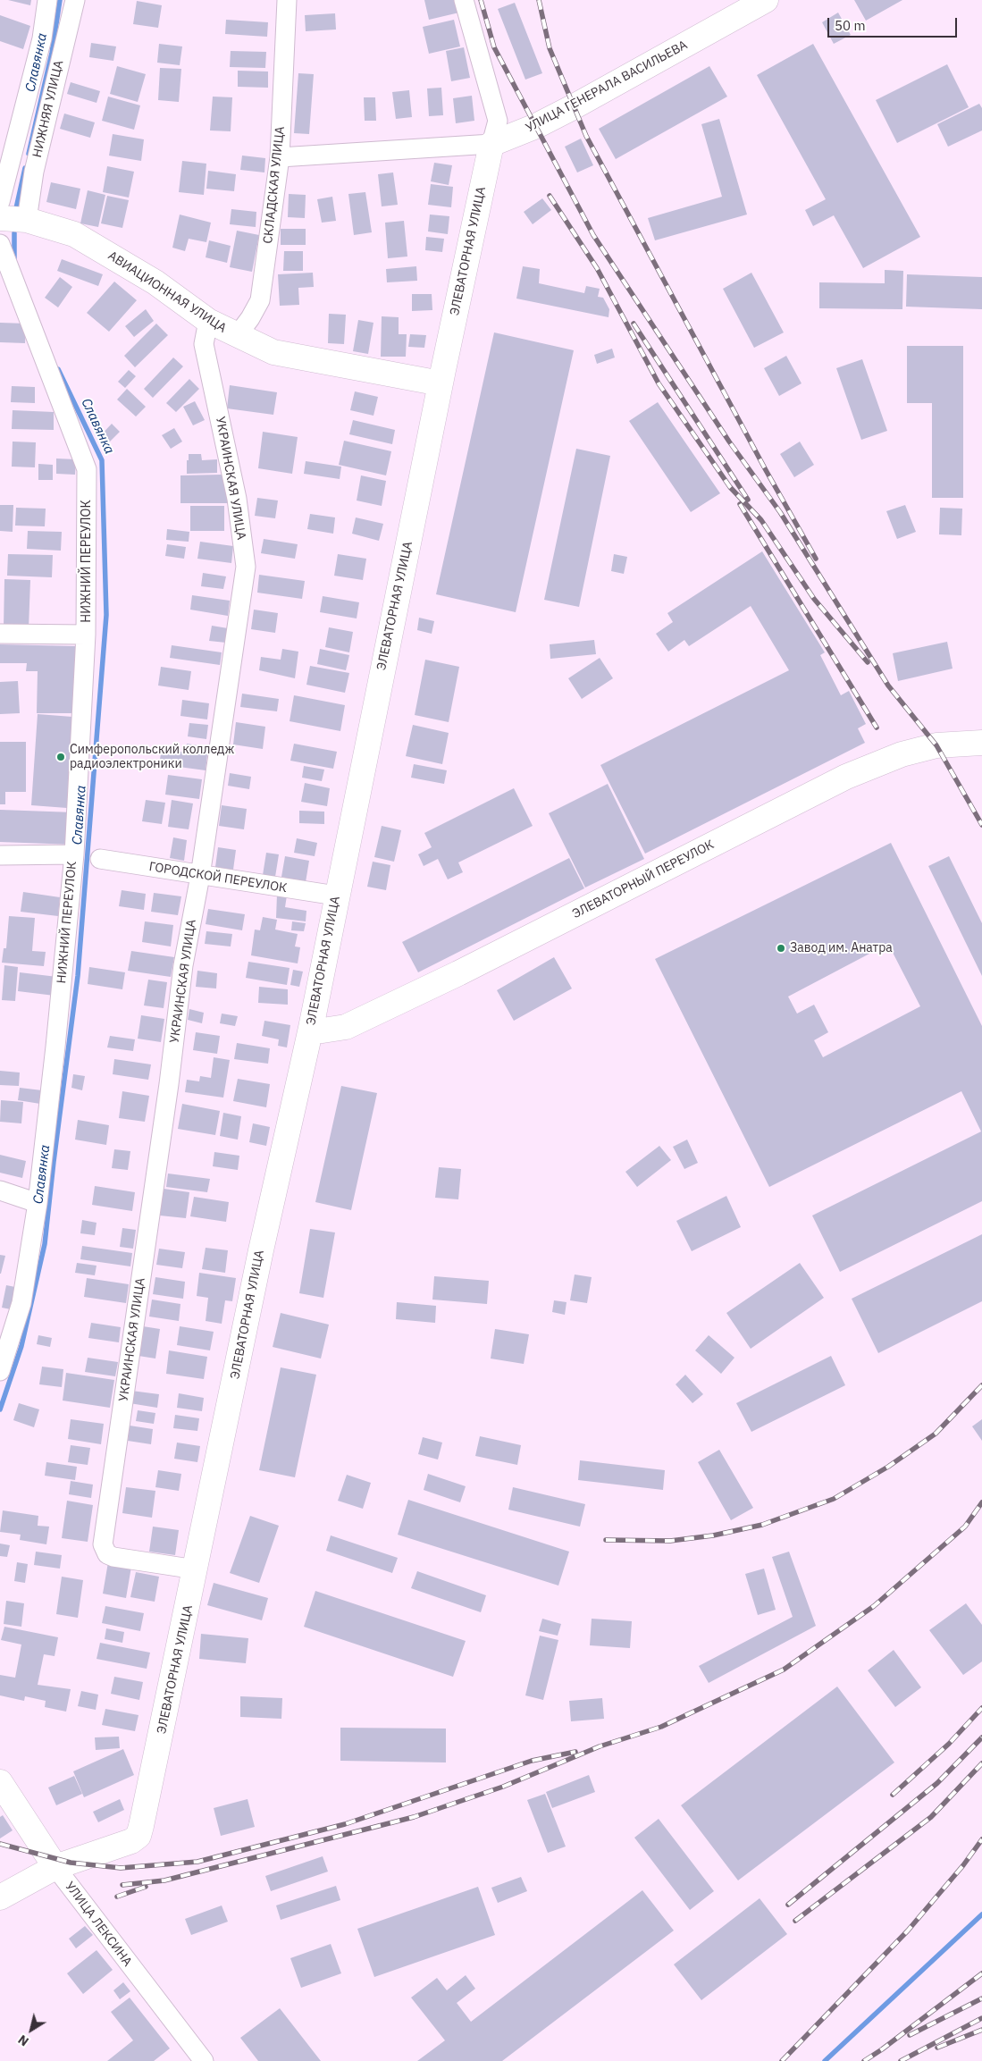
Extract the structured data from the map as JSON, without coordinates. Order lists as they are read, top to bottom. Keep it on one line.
{"streets":{"main road":["УЛИЦА ГЕНЕРАЛА ВАСИЛЬЕВА","ЭЛЕВАТОРНАЯ УЛИЦА","АВИАЦИОННАЯ УЛИЦА","ЭЛЕВАТОРНЫЙ ПЕРЕУЛОК","УЛИЦА ЛЕКСИНА"],"street":["НИЖНЯЯ УЛИЦА","СКЛАДСКАЯ УЛИЦА","УКРАИНСКАЯ УЛИЦА","НИЖНИЙ ПЕРЕУЛОК","ГОРОДСКОЙ ПЕРЕУЛОК"]},"crossings":[["УЛИЦА ГЕНЕРАЛА ВАСИЛЬЕВА","СКЛАДСКАЯ УЛИЦА"],["УЛИЦА ГЕНЕРАЛА ВАСИЛЬЕВА","ЭЛЕВАТОРНАЯ УЛИЦА"],["НИЖНЯЯ УЛИЦА","АВИАЦИОННАЯ УЛИЦА"],["СКЛАДСКАЯ УЛИЦА","АВИАЦИОННАЯ УЛИЦА"],["ЭЛЕВАТОРНАЯ УЛИЦА","АВИАЦИОННАЯ УЛИЦА"],["ЭЛЕВАТОРНАЯ УЛИЦА","УКРАИНСКАЯ УЛИЦА"],["ЭЛЕВАТОРНАЯ УЛИЦА","ГОРОДСКОЙ ПЕРЕУЛОК"],["ЭЛЕВАТОРНАЯ УЛИЦА","ЭЛЕВАТОРНЫЙ ПЕРЕУЛОК"],["ЭЛЕВАТОРНАЯ УЛИЦА","УЛИЦА ЛЕКСИНА"],["АВИАЦИОННАЯ УЛИЦА","УКРАИНСКАЯ УЛИЦА"],["УКРАИНСКАЯ УЛИЦА","ГОРОДСКОЙ ПЕРЕУЛОК"]],"water":["Славянка"],"places":["Симферопольский колледж радиоэлектроники","Завод им. Анатра"],"scale_bar":"50 m","north":"bottom left"}
